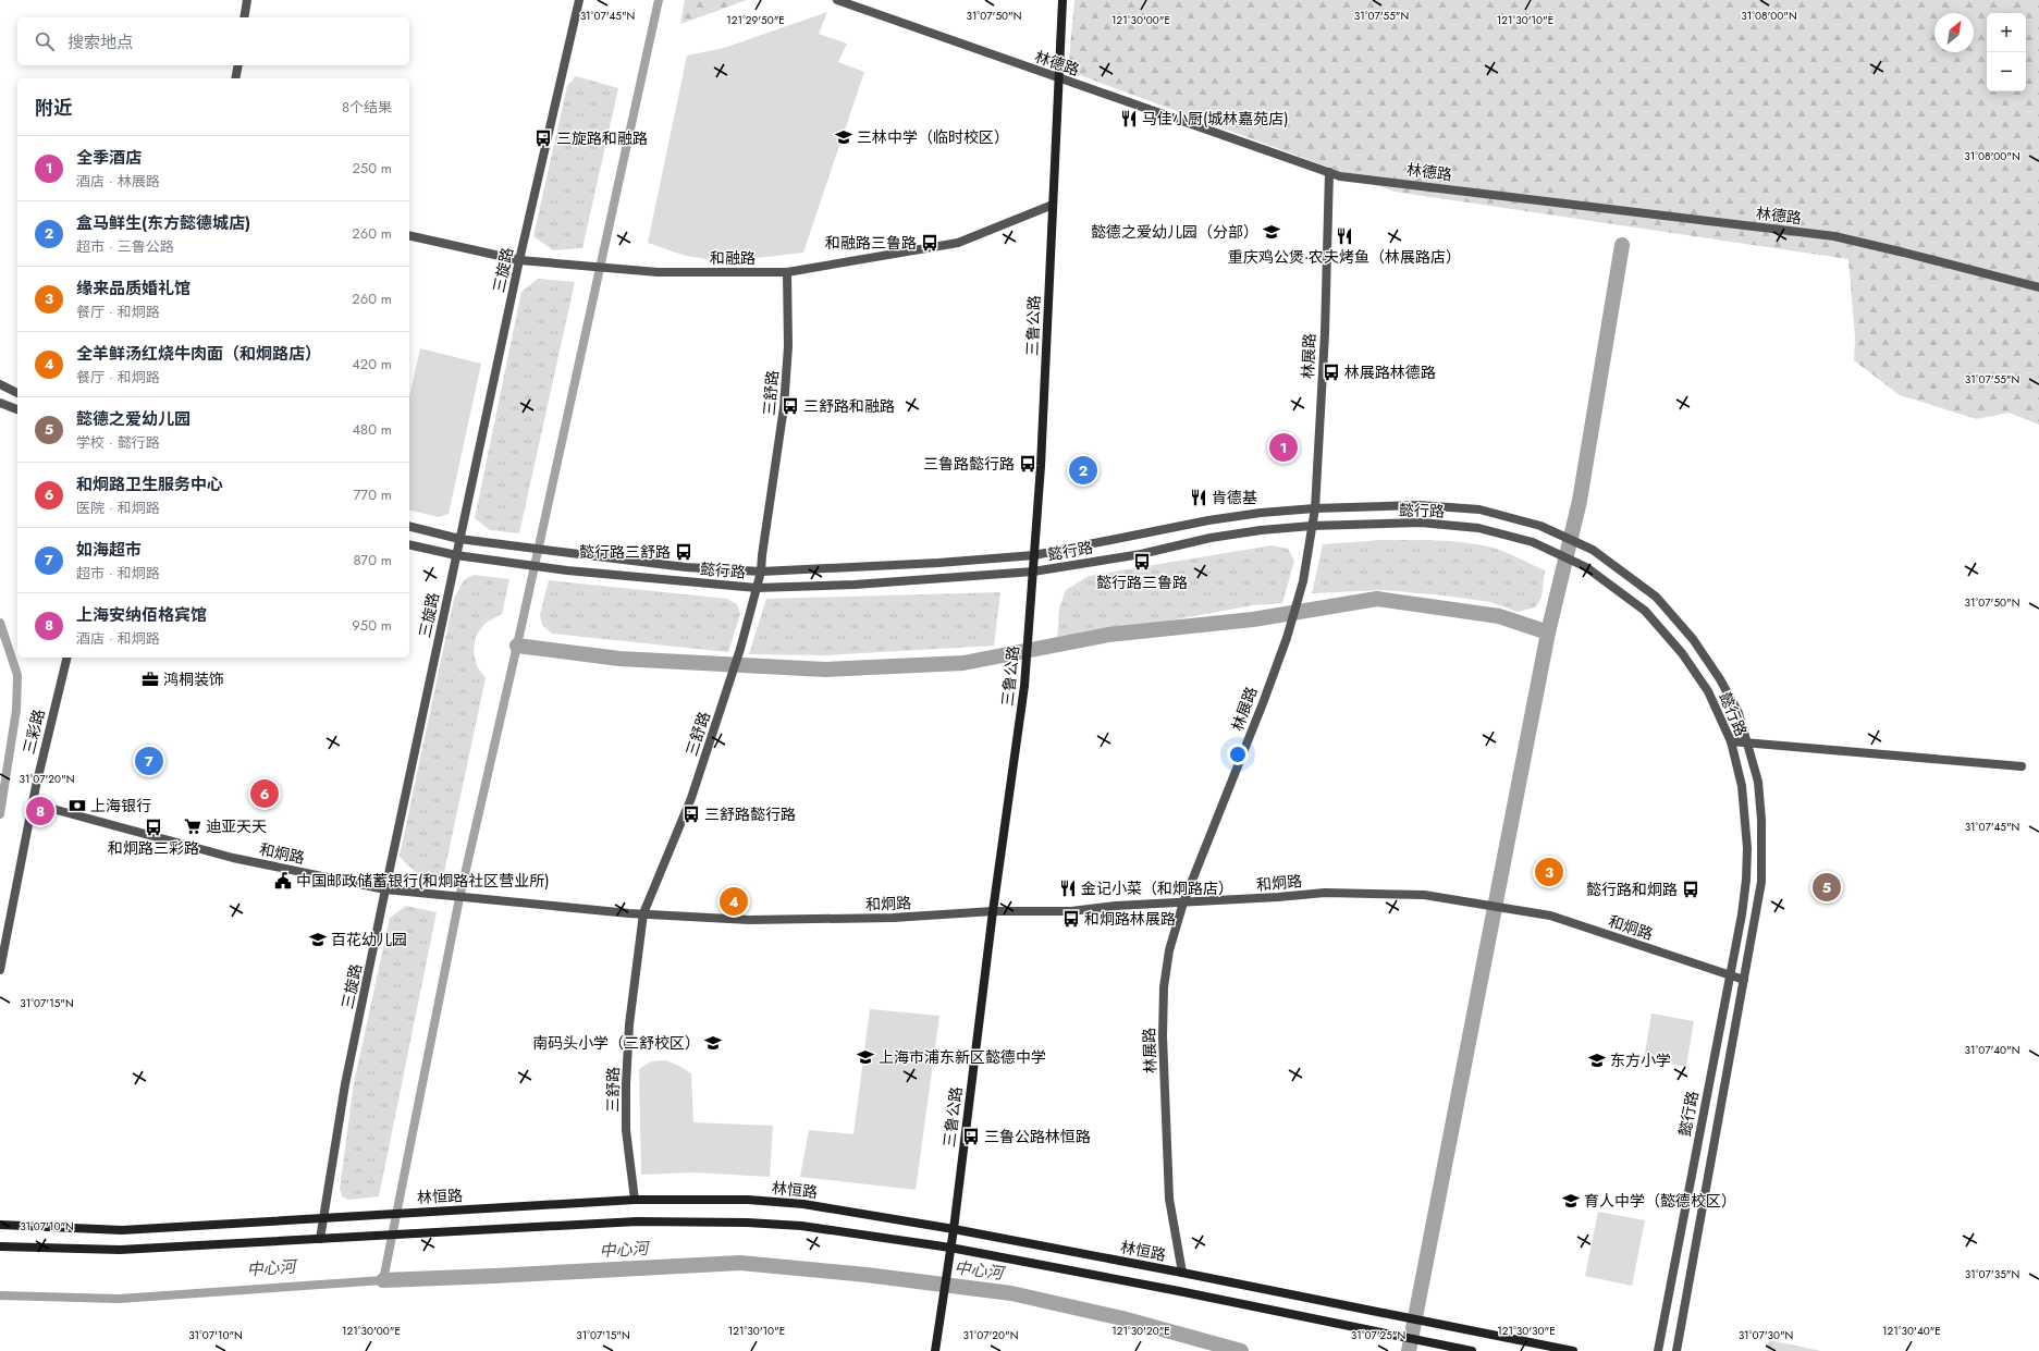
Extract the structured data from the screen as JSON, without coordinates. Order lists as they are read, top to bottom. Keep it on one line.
{"streets":{"main road":["三鲁公路","林恒路"],"street":["林德路","和融路","三旋路","林展路","三舒路","懿行路","三彩路","和炯路"]},"crossings":[["林德路","三鲁公路"],["林德路","林展路"],["和融路","三旋路"],["和融路","三鲁公路"],["和融路","三舒路"],["三旋路","懿行路"],["三旋路","和炯路"],["三旋路","林恒路"],["三鲁公路","懿行路"],["三鲁公路","和炯路"],["三鲁公路","林恒路"],["林展路","懿行路"],["林展路","和炯路"],["林展路","林恒路"],["三舒路","懿行路"],["三舒路","和炯路"],["三舒路","林恒路"],["懿行路","和炯路"],["三彩路","和炯路"]],"water":["中心河"],"places":{"restaurant":["马佳小厨(城林嘉苑店)","重庆鸡公煲·农夫烤鱼（林展路店）","肯德基","金记小菜（和炯路店）"],"school or university":["三林中学（临时校区）","懿德之爱幼儿园（分部）","百花幼儿园","南码头小学（三舒校区）","上海市浦东新区懿德中学","东方小学","育人中学（懿德校区）"],"bus stop":["三旋路和融路","和融路三鲁路","林展路林德路","三舒路和融路","三鲁路懿行路","懿行路三舒路","懿行路三鲁路","三舒路懿行路","和炯路三彩路","懿行路和炯路","和炯路林展路","三鲁公路林恒路"],"office":["鸿桐装饰"],"bank":["上海银行"],"supermarket":["迪亚天天"],"public building":["中国邮政储蓄银行(和炯路社区营业所)"]},"north":"top right","page":{"map_buttons":["+","−"],"search":"搜索地点","heading":["附近","8个结果"],"list":[{"mark":"1","name":"全季酒店","note":"酒店 · 林展路","value":"250 m"},{"mark":"2","name":"盒马鲜生(东方懿德城店)","note":"超市 · 三鲁公路","value":"260 m"},{"mark":"3","name":"缘来品质婚礼馆","note":"餐厅 · 和炯路","value":"260 m"},{"mark":"4","name":"全羊鲜汤红烧牛肉面（和炯路店）","note":"餐厅 · 和炯路","value":"420 m"},{"mark":"5","name":"懿德之爱幼儿园","note":"学校 · 懿行路","value":"480 m"},{"mark":"6","name":"和炯路卫生服务中心","note":"医院 · 和炯路","value":"770 m"},{"mark":"7","name":"如海超市","note":"超市 · 和炯路","value":"870 m"},{"mark":"8","name":"上海安纳佰格宾馆","note":"酒店 · 和炯路","value":"950 m"}],"pins":["1","2","7","6","8","3","5","4"]},"coordinates":["31°07'55\"N","31°07'45\"N","31°07'50\"N","31°08'00\"N","121°29'50\"E","121°30'00\"E","121°30'10\"E","31°07'20\"N","31°07'15\"N","31°07'40\"N","31°07'10\"N","31°07'35\"N","121°30'20\"E","121°30'30\"E","121°30'40\"E","31°07'25\"N","31°07'30\"N"]}
